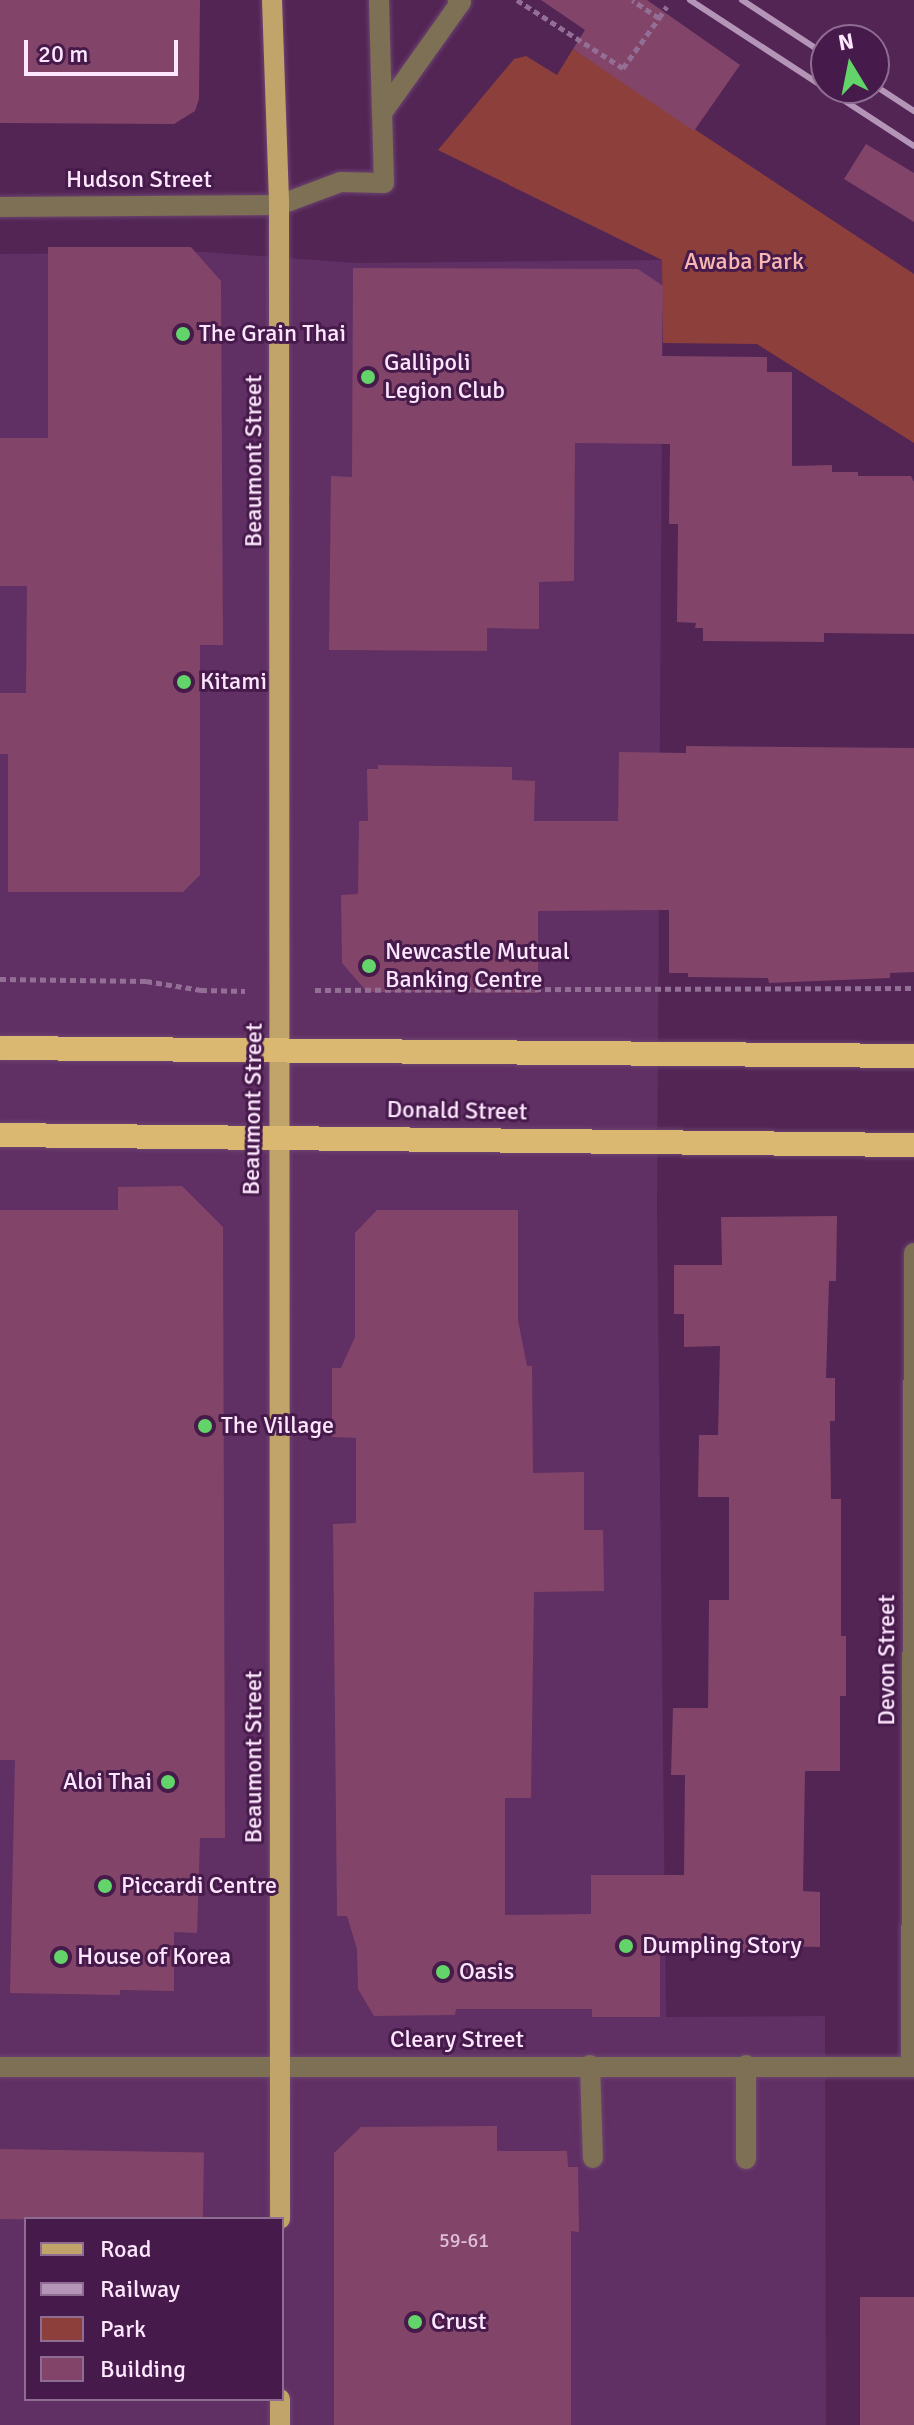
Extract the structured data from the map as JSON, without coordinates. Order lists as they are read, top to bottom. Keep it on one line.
{"streets":{"highway":["Donald Street"],"main road":["Beaumont Street"],"street":["Hudson Street","Devon Street","Cleary Street"]},"crossings":[["Hudson Street","Beaumont Street"],["Beaumont Street","Donald Street"],["Beaumont Street","Cleary Street"],["Devon Street","Cleary Street"]],"parks":["Awaba Park"],"places":["The Grain Thai","Gallipoli Legion Club","Kitami","Newcastle Mutual Banking Centre","The Village","Aloi Thai","Piccardi Centre","Dumpling Story","House of Korea","Oasis","Crust"],"house_numbers":["59-61"],"legend":["Road","Railway","Park","Building"],"scale_bar":"20 m","north":"top"}
